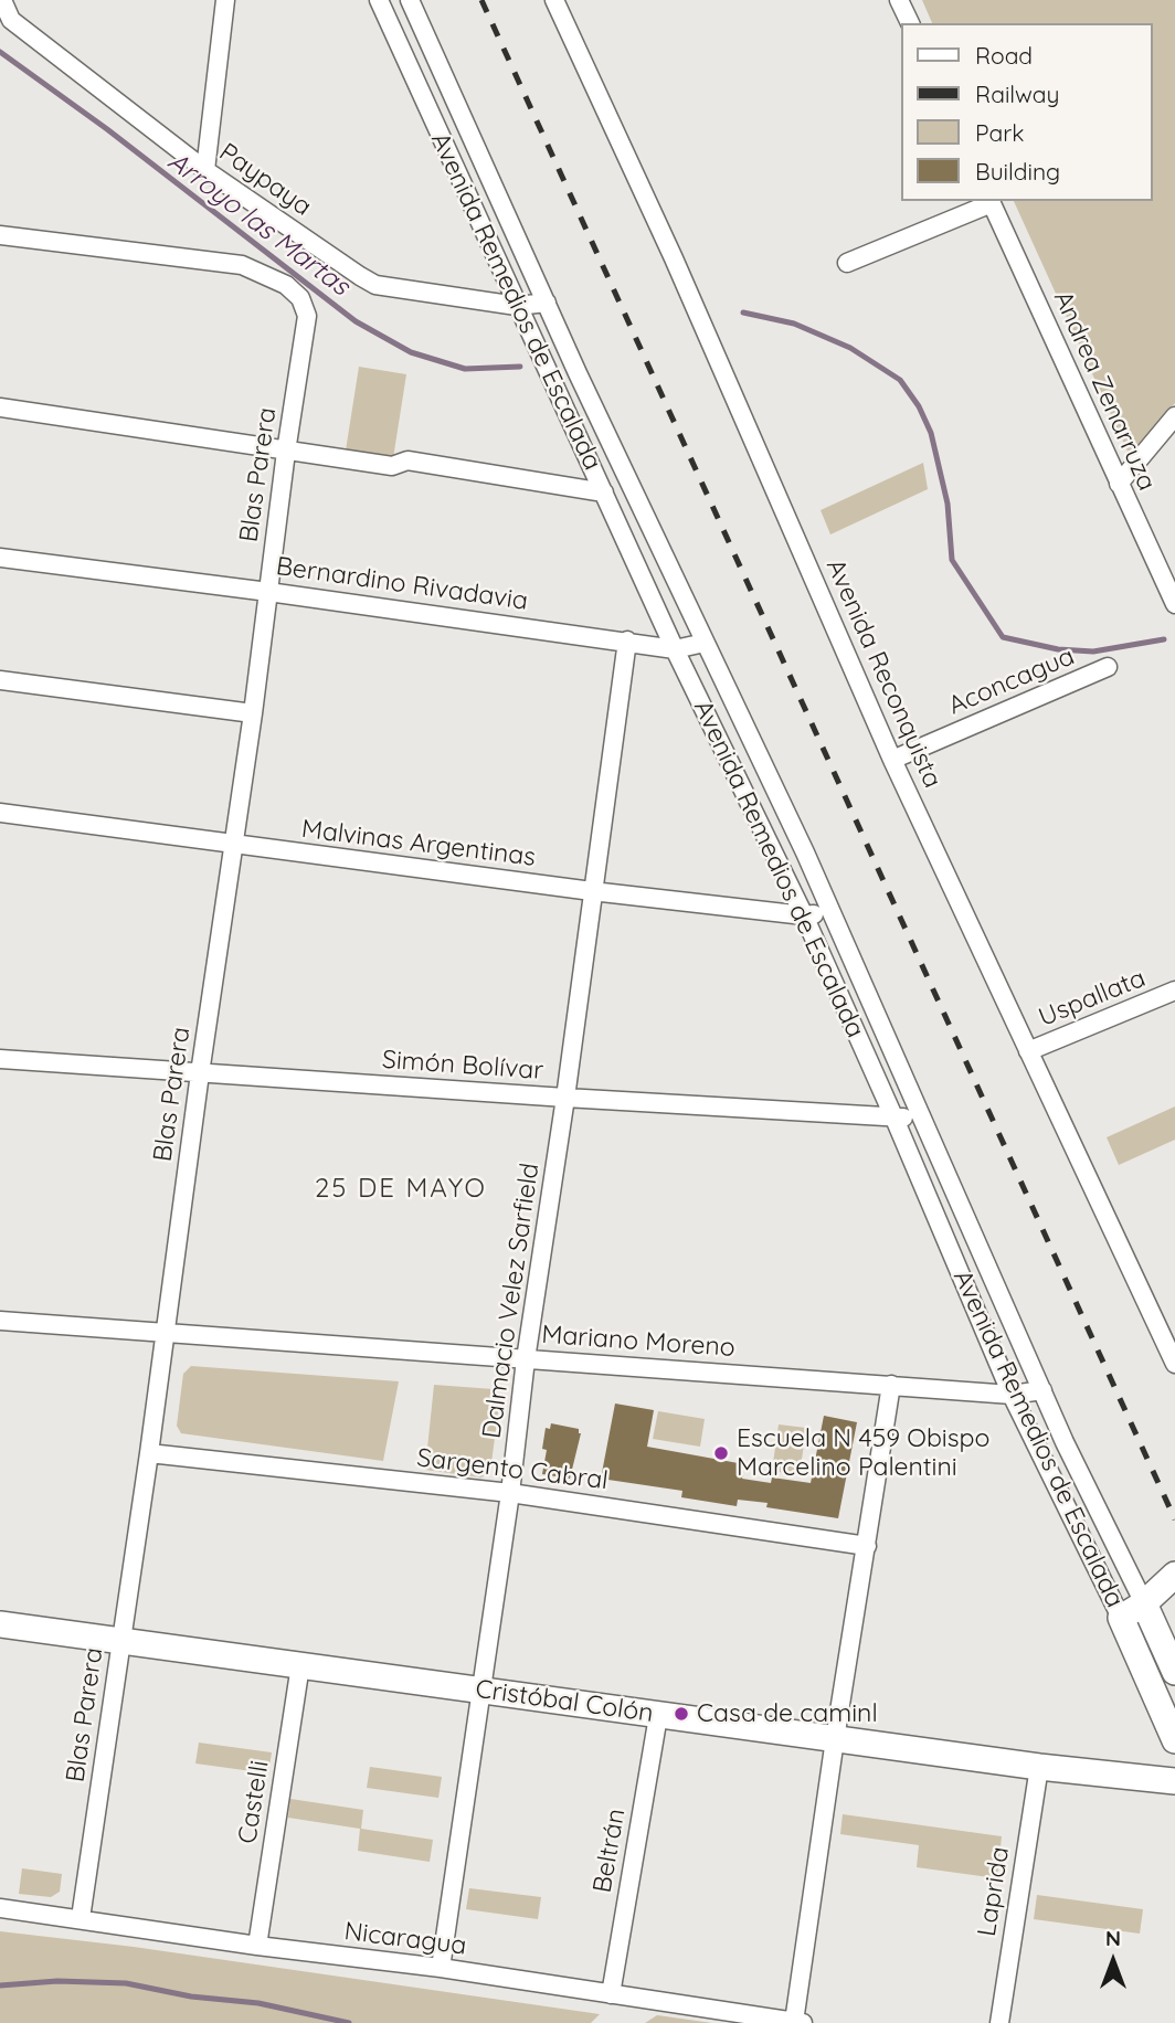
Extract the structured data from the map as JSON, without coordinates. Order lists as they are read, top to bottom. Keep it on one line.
{"streets":{"street":["Paypaya","Avenida Remedios de Escalada","Andrea Zenarruza","Blas Parera","Bernardino Rivadavia","Avenida Reconquista","Aconcagua","Malvinas Argentinas","Uspallata","Simón Bolívar","Dalmacio Velez Sarfield","Mariano Moreno","Sargento Cabral","Cristóbal Colón","Castelli","Beltrán","Laprida","Nicaragua"]},"crossings":[["Paypaya","Avenida Remedios de Escalada"],["Avenida Remedios de Escalada","Bernardino Rivadavia"],["Avenida Remedios de Escalada","Malvinas Argentinas"],["Avenida Remedios de Escalada","Simón Bolívar"],["Avenida Remedios de Escalada","Mariano Moreno"],["Blas Parera","Bernardino Rivadavia"],["Blas Parera","Malvinas Argentinas"],["Blas Parera","Simón Bolívar"],["Blas Parera","Mariano Moreno"],["Blas Parera","Sargento Cabral"],["Blas Parera","Cristóbal Colón"],["Blas Parera","Nicaragua"],["Bernardino Rivadavia","Dalmacio Velez Sarfield"],["Avenida Reconquista","Aconcagua"],["Avenida Reconquista","Uspallata"],["Malvinas Argentinas","Dalmacio Velez Sarfield"],["Simón Bolívar","Dalmacio Velez Sarfield"],["Dalmacio Velez Sarfield","Mariano Moreno"],["Dalmacio Velez Sarfield","Sargento Cabral"],["Dalmacio Velez Sarfield","Cristóbal Colón"],["Dalmacio Velez Sarfield","Nicaragua"],["Cristóbal Colón","Castelli"],["Cristóbal Colón","Beltrán"],["Cristóbal Colón","Laprida"],["Castelli","Nicaragua"],["Beltrán","Nicaragua"]],"districts":["25 DE MAYO"],"water":["Arroyo las Martas"],"places":["Escuela N 459 Obispo Marcelino Palentini","Casa de caminl"],"legend":["Road","Railway","Park","Building"],"north":"top"}
